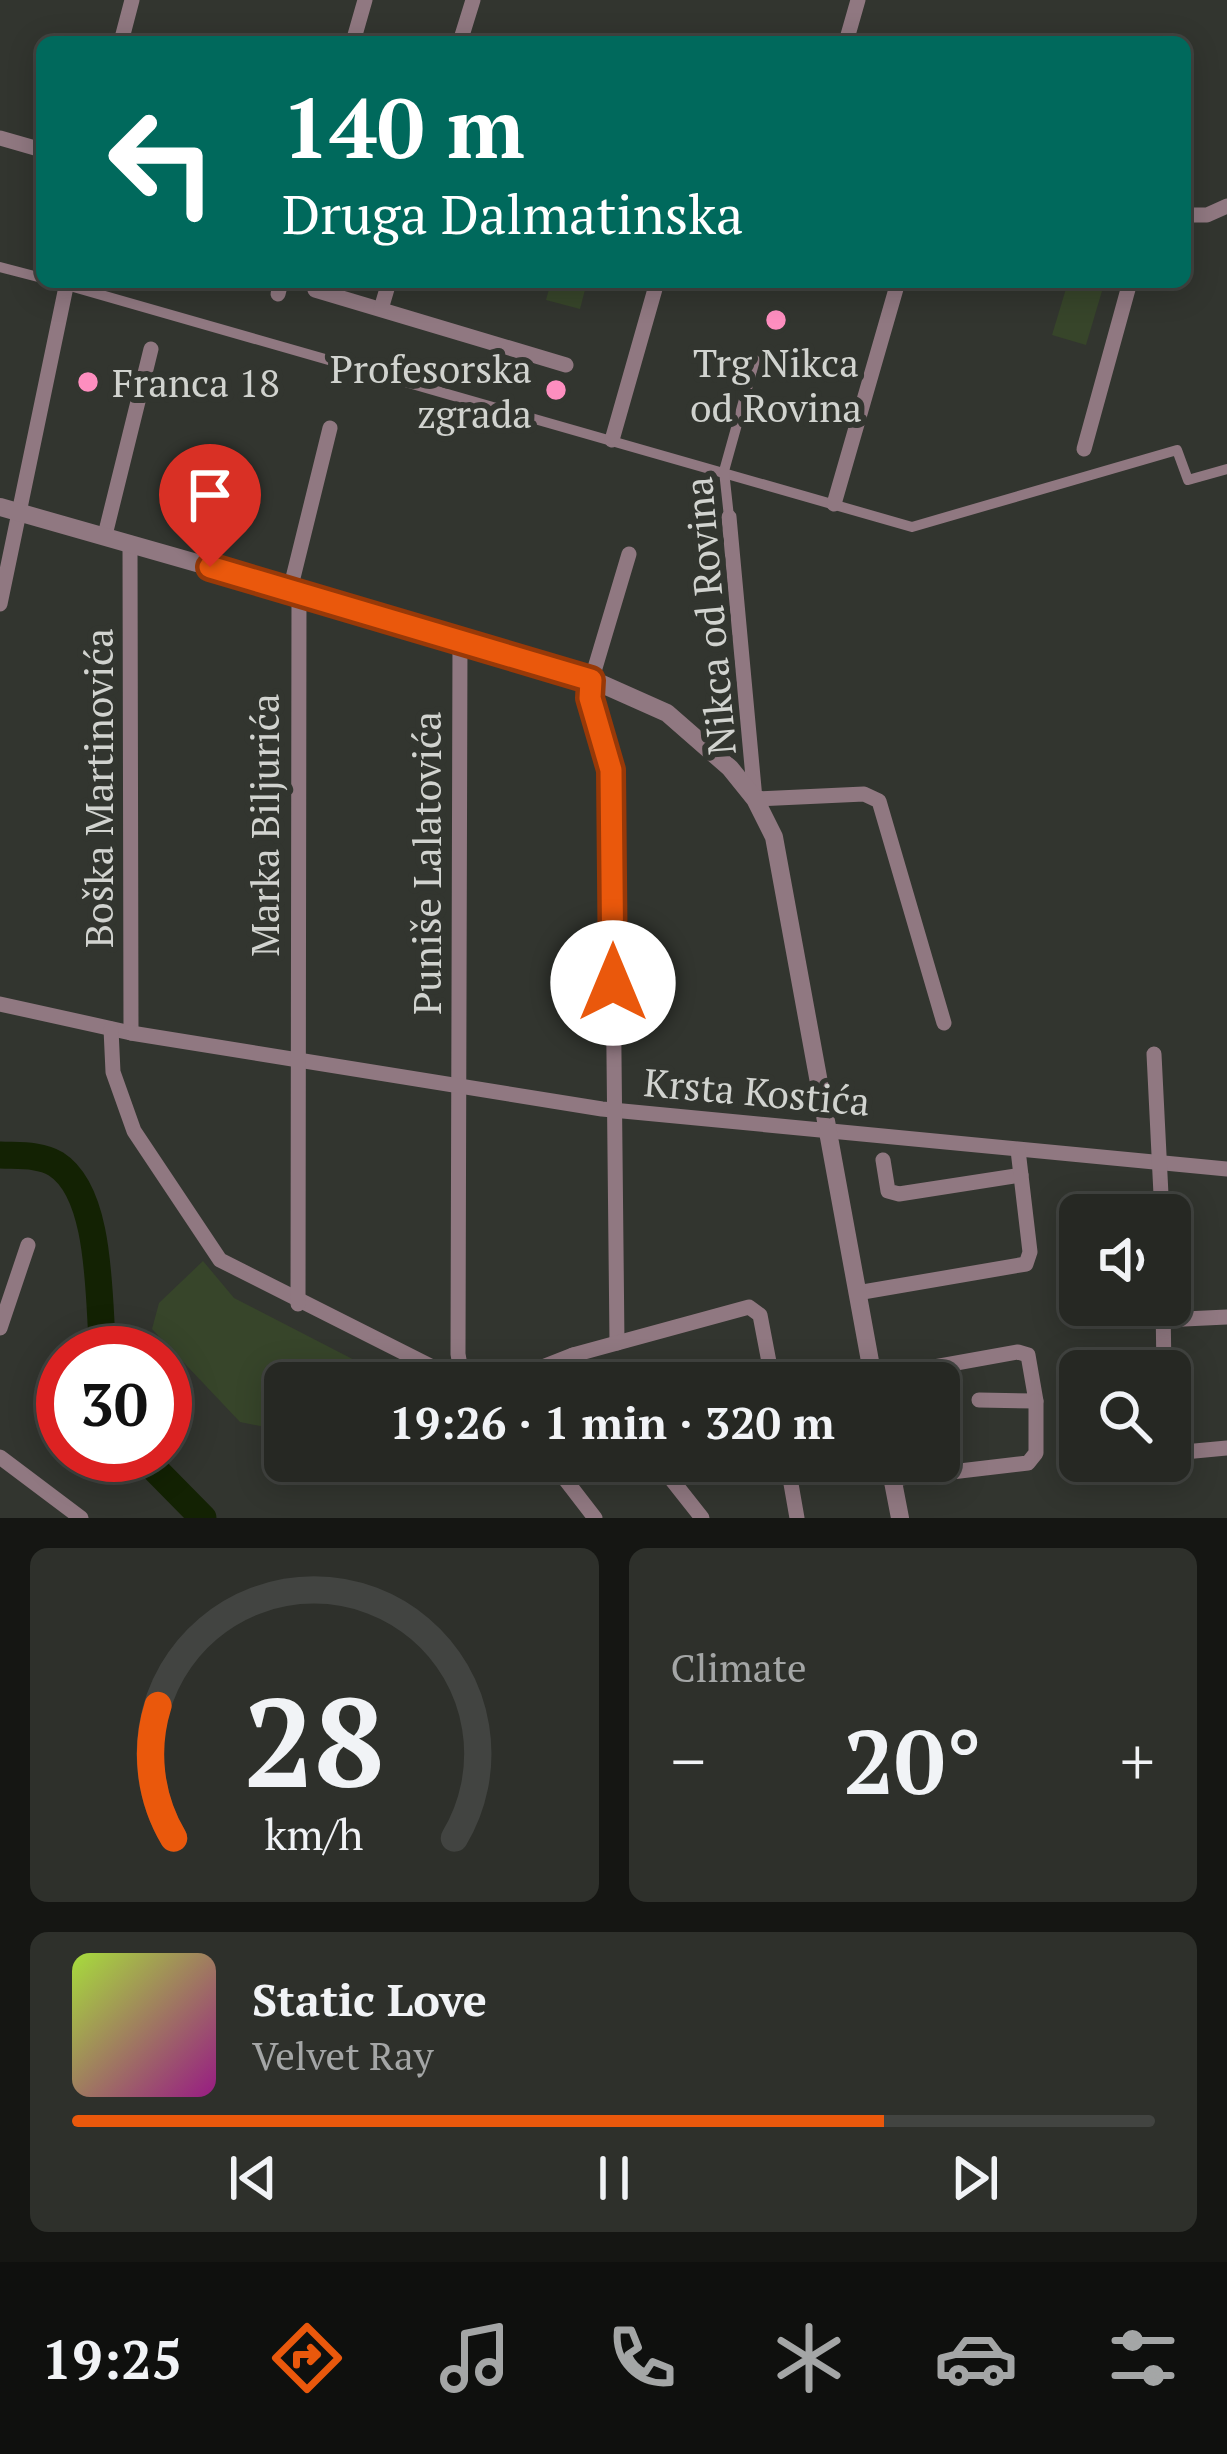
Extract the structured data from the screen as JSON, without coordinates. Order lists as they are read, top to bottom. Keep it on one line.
{"streets":{"street":["Nikca od Rovina","Boška Martinovića","Marka Biljurića","Puniše Lalatovića","Krsta Kostića"]},"crossings":[["Boška Martinovića","Krsta Kostića"],["Marka Biljurića","Krsta Kostića"],["Puniše Lalatovića","Krsta Kostića"]],"places":["Trg Nikca od Rovina","Franca 18","Profesorska zgrada"],"page":{"turn":["140 m","Druga Dalmatinska"],"limit":"30","trip":"19:26 · 1 min · 320 m","tile":"Climate","heat":["−","20°","+"],"song":["Static Love","Velvet Ray"],"tabs":"19:25","gauge":["28","km/h"]}}
